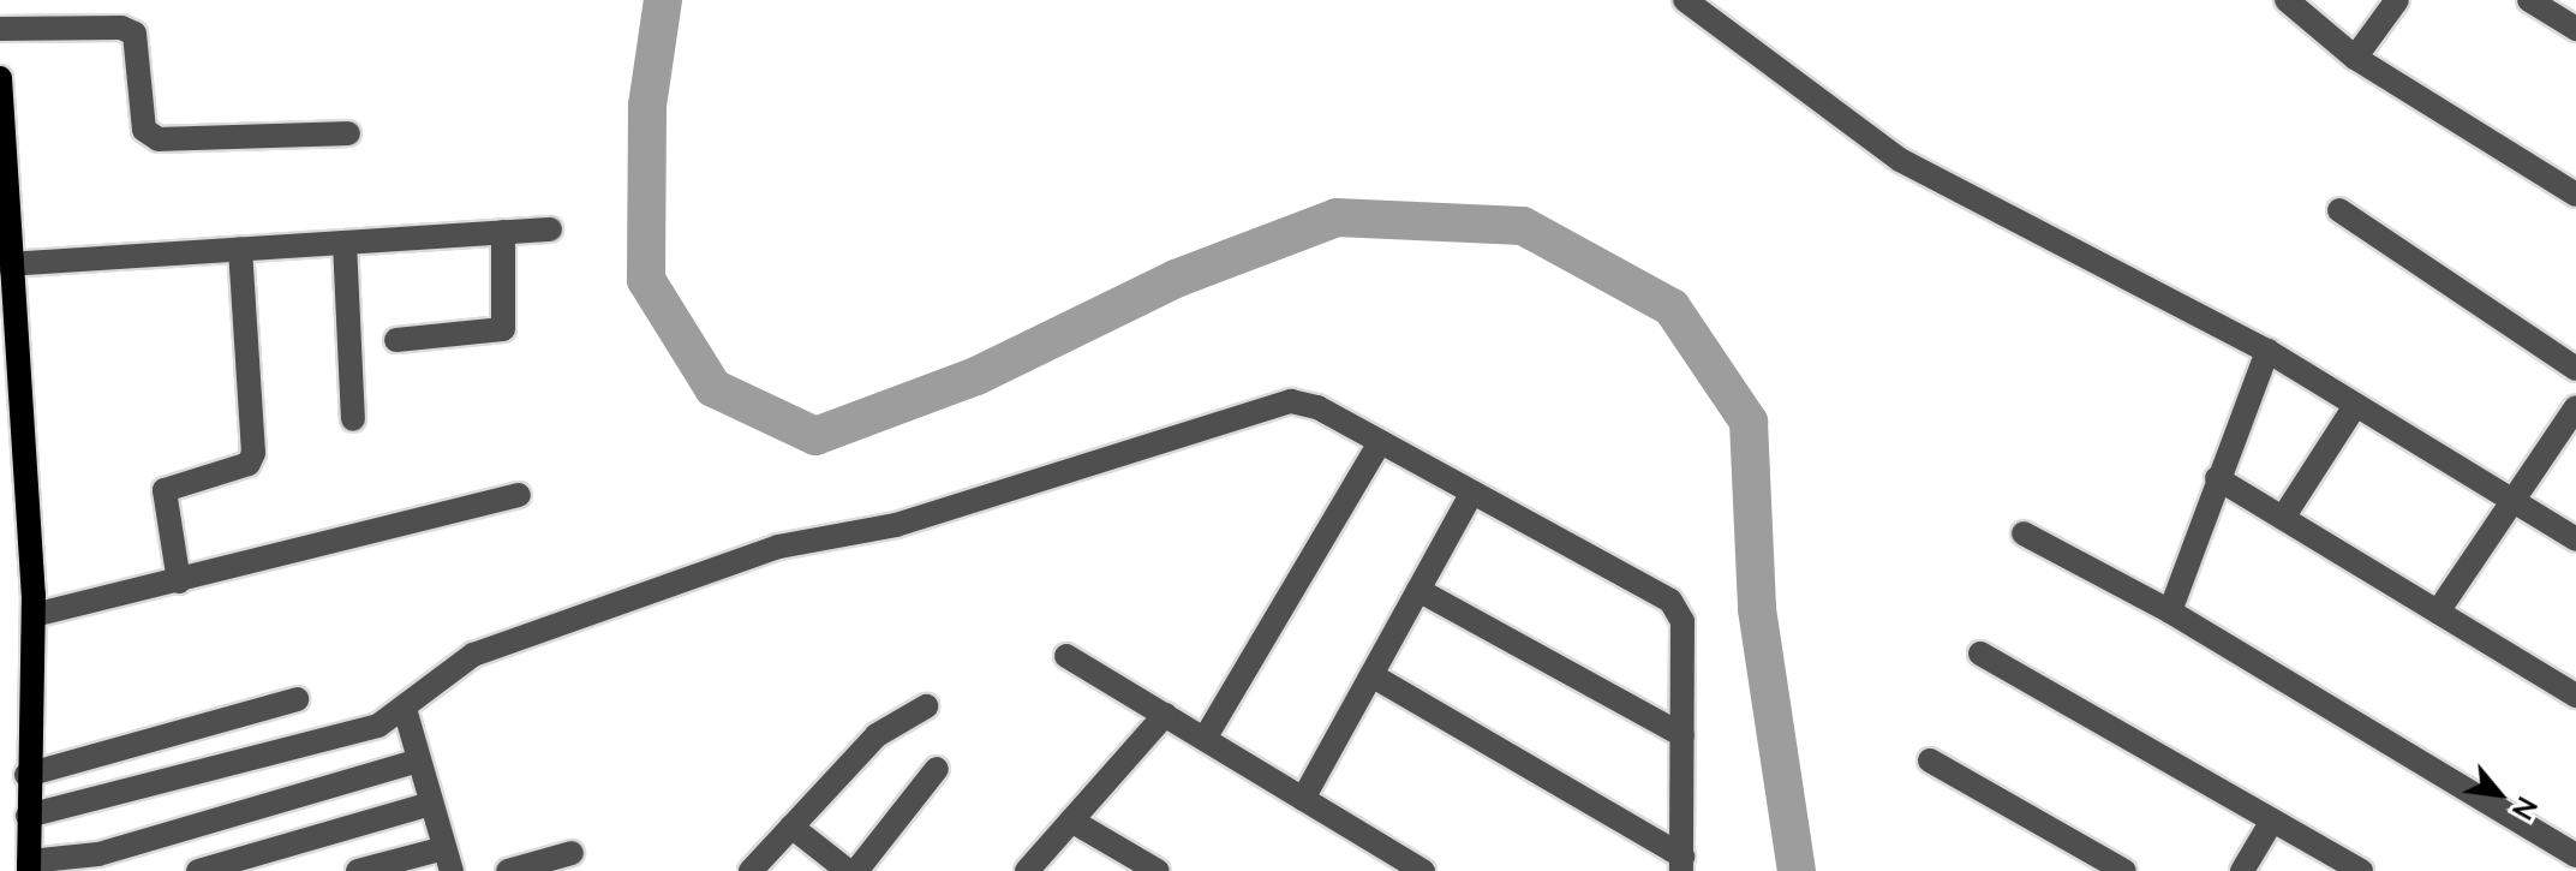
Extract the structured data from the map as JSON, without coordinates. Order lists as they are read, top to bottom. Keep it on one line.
{"north":"bottom right"}
